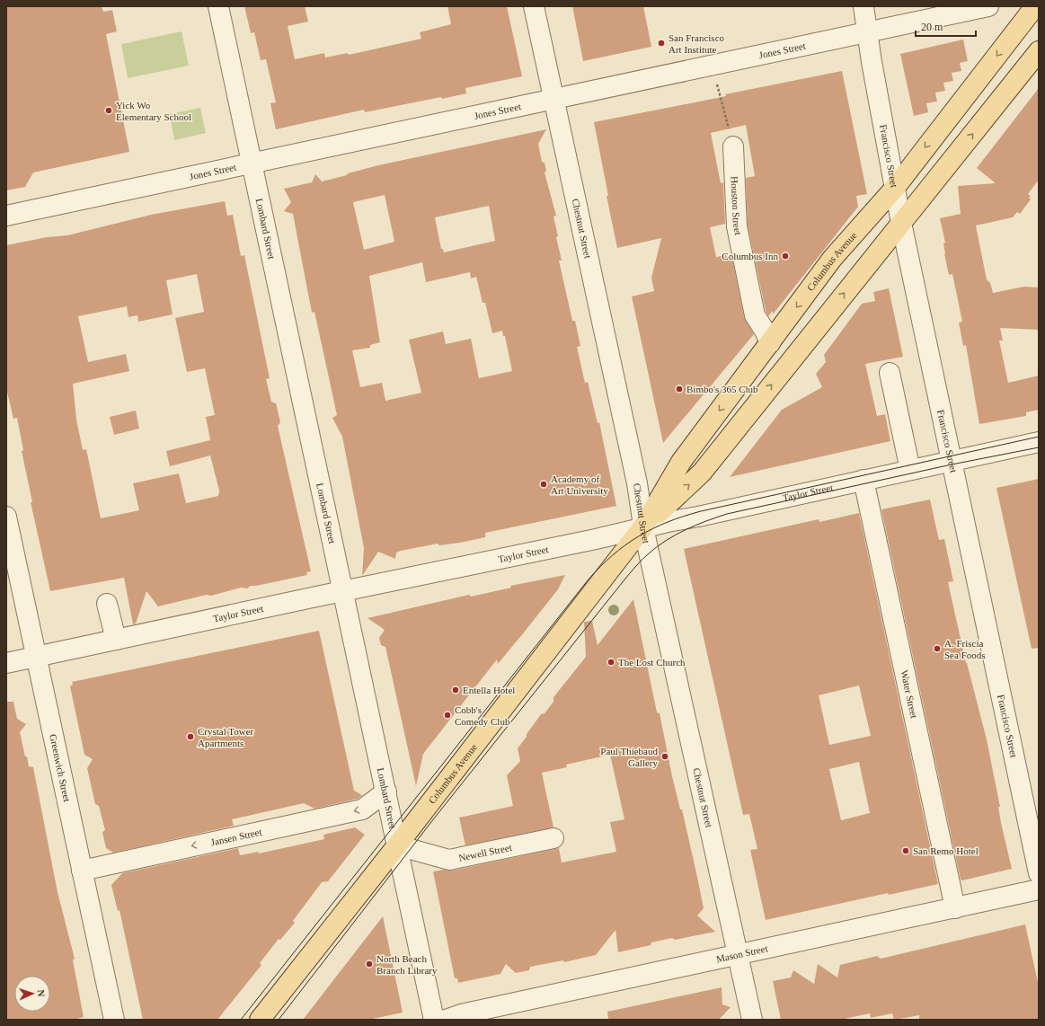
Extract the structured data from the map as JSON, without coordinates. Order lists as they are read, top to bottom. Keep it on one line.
{"streets":{"main road":["Columbus Avenue"],"street":["Jones Street","Francisco Street","Houston Street","Lombard Street","Chestnut Street","Taylor Street","Water Street","Greenwich Street","Jansen Street","Newell Street","Mason Street"]},"crossings":[["Jones Street","Francisco Street"],["Jones Street","Lombard Street"],["Jones Street","Chestnut Street"],["Francisco Street","Columbus Avenue"],["Francisco Street","Taylor Street"],["Houston Street","Columbus Avenue"],["Lombard Street","Columbus Avenue"],["Lombard Street","Taylor Street"],["Lombard Street","Jansen Street"],["Lombard Street","Newell Street"],["Chestnut Street","Columbus Avenue"],["Chestnut Street","Taylor Street"],["Chestnut Street","Mason Street"],["Columbus Avenue","Taylor Street"],["Columbus Avenue","Newell Street"],["Taylor Street","Water Street"],["Taylor Street","Greenwich Street"],["Water Street","Mason Street"],["Greenwich Street","Jansen Street"]],"one_way":["Jansen Street"],"places":["San Francisco Art Institute","Yick Wo Elementary School","Columbus Inn","Bimbo's 365 Club","Academy of Art University","A. Friscia Sea Foods","The Lost Church","Entella Hotel","Cobb's Comedy Club","Crystal Tower Apartments","Paul Thiebaud Gallery","San Remo Hotel","North Beach Branch Library"],"scale_bar":"20 m","north":"right"}
